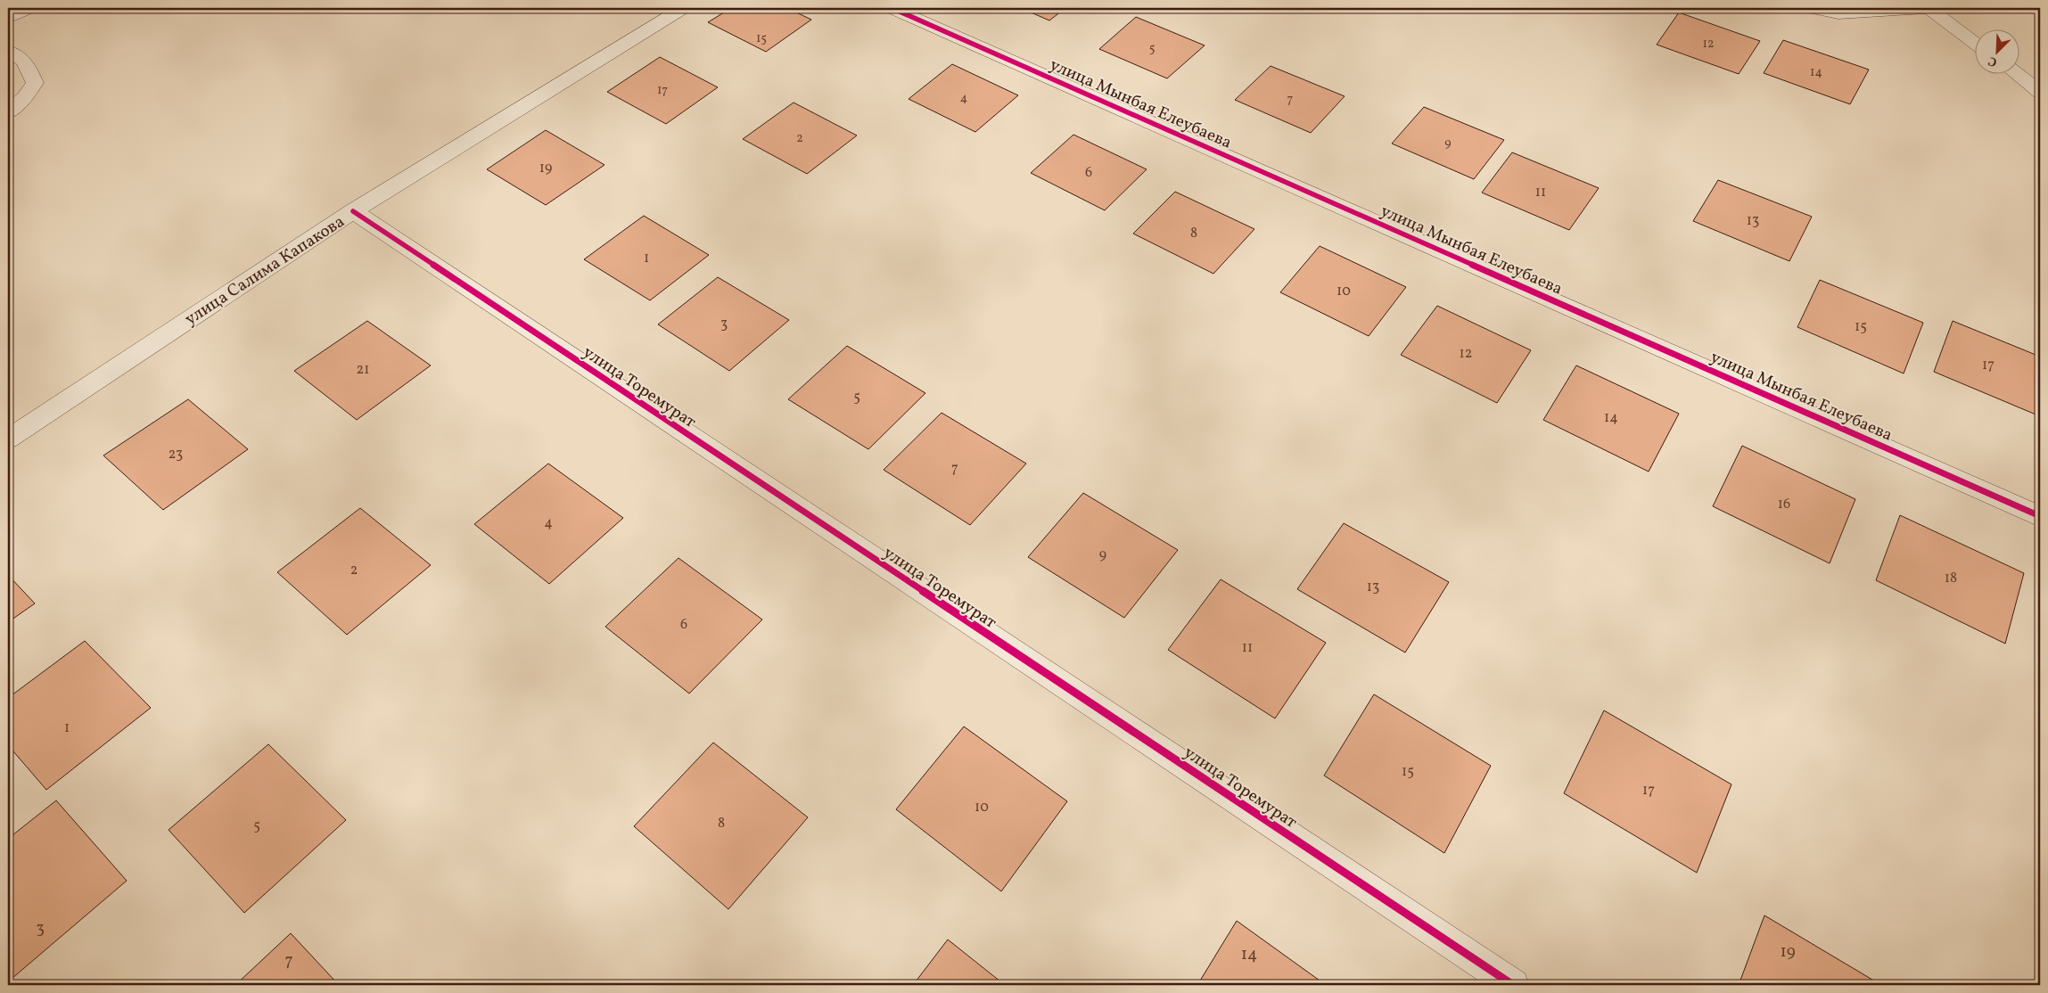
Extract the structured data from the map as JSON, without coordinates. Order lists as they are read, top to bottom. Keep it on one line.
{"streets":{"street":["улица Мынбая Елеубаева","улица Салима Капакова","улица Торемурат"]},"crossings":[["улица Салима Капакова","улица Торемурат"]],"house_numbers":["15","12","5","14","17","4","7","2","9","19","6","11","13","8","1","10","3","15","12","17","21","5","14","23","7","16","4","9","2","18","13","6","11","1","15","17","10","8","5","3","19","14","7"],"north":"bottom left"}
